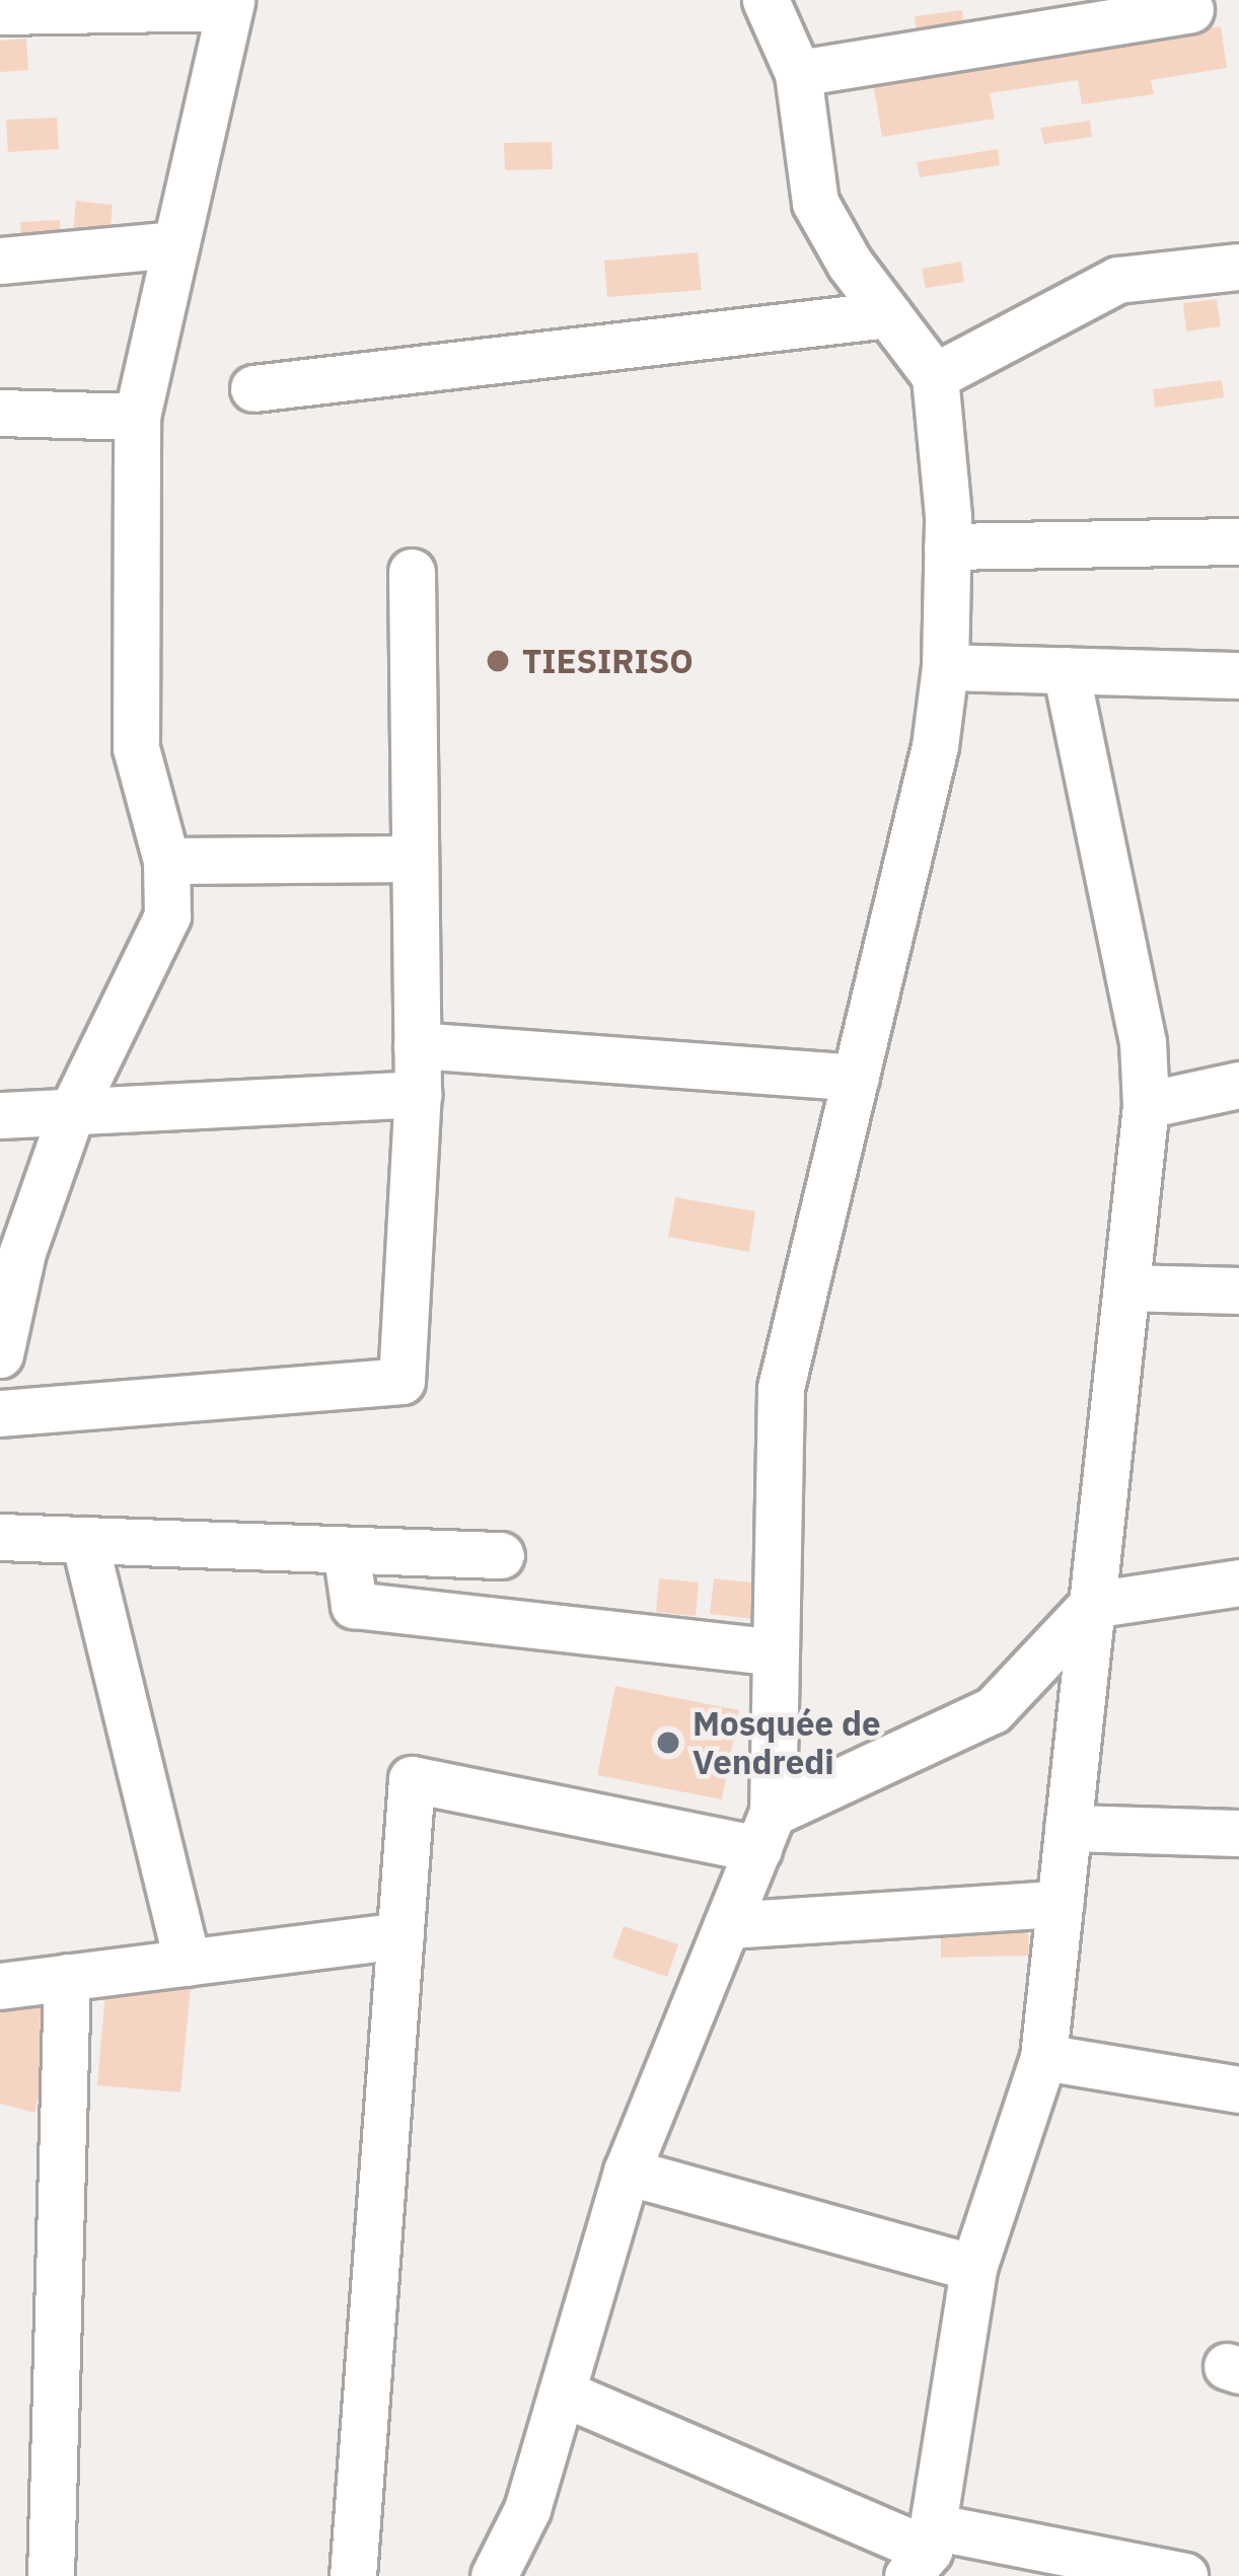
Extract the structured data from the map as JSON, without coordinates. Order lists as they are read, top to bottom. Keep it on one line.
{"places":["TIESIRISO","Mosquée de Vendredi"]}
